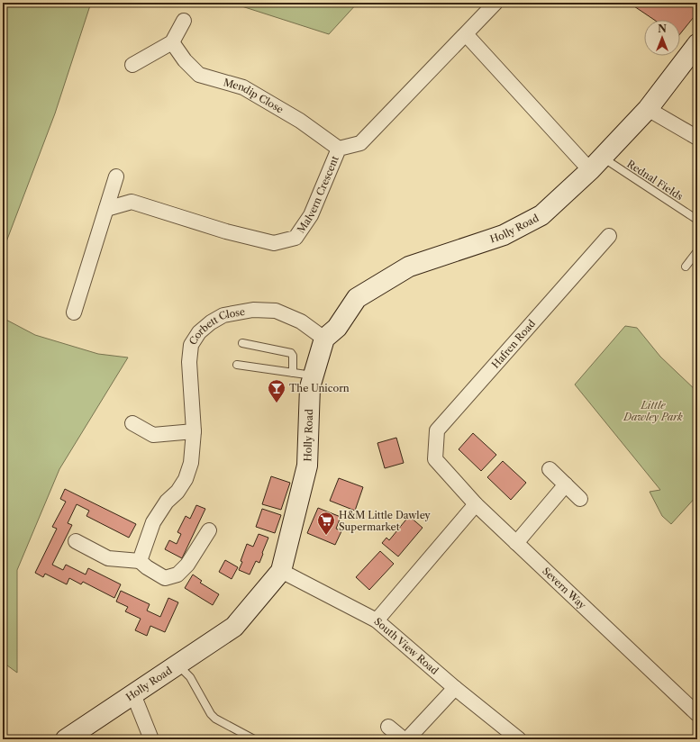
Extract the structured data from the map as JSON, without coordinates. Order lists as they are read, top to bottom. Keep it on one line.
{"streets":{"street":["Mendip Close","Malvern Crescent","Holly Road","Corbett Close","Hafren Road","Severn Way","South View Road"],"lane":["Rednal Fields"]},"crossings":[["Mendip Close","Malvern Crescent"],["Rednal Fields","Holly Road"],["Holly Road","Corbett Close"],["Holly Road","South View Road"],["Hafren Road","Severn Way"]],"parks":["Little Dawley Park"],"places":{"bar":["The Unicorn"],"supermarket":["H&M Little Dawley Supermarket"]},"north":"top"}
